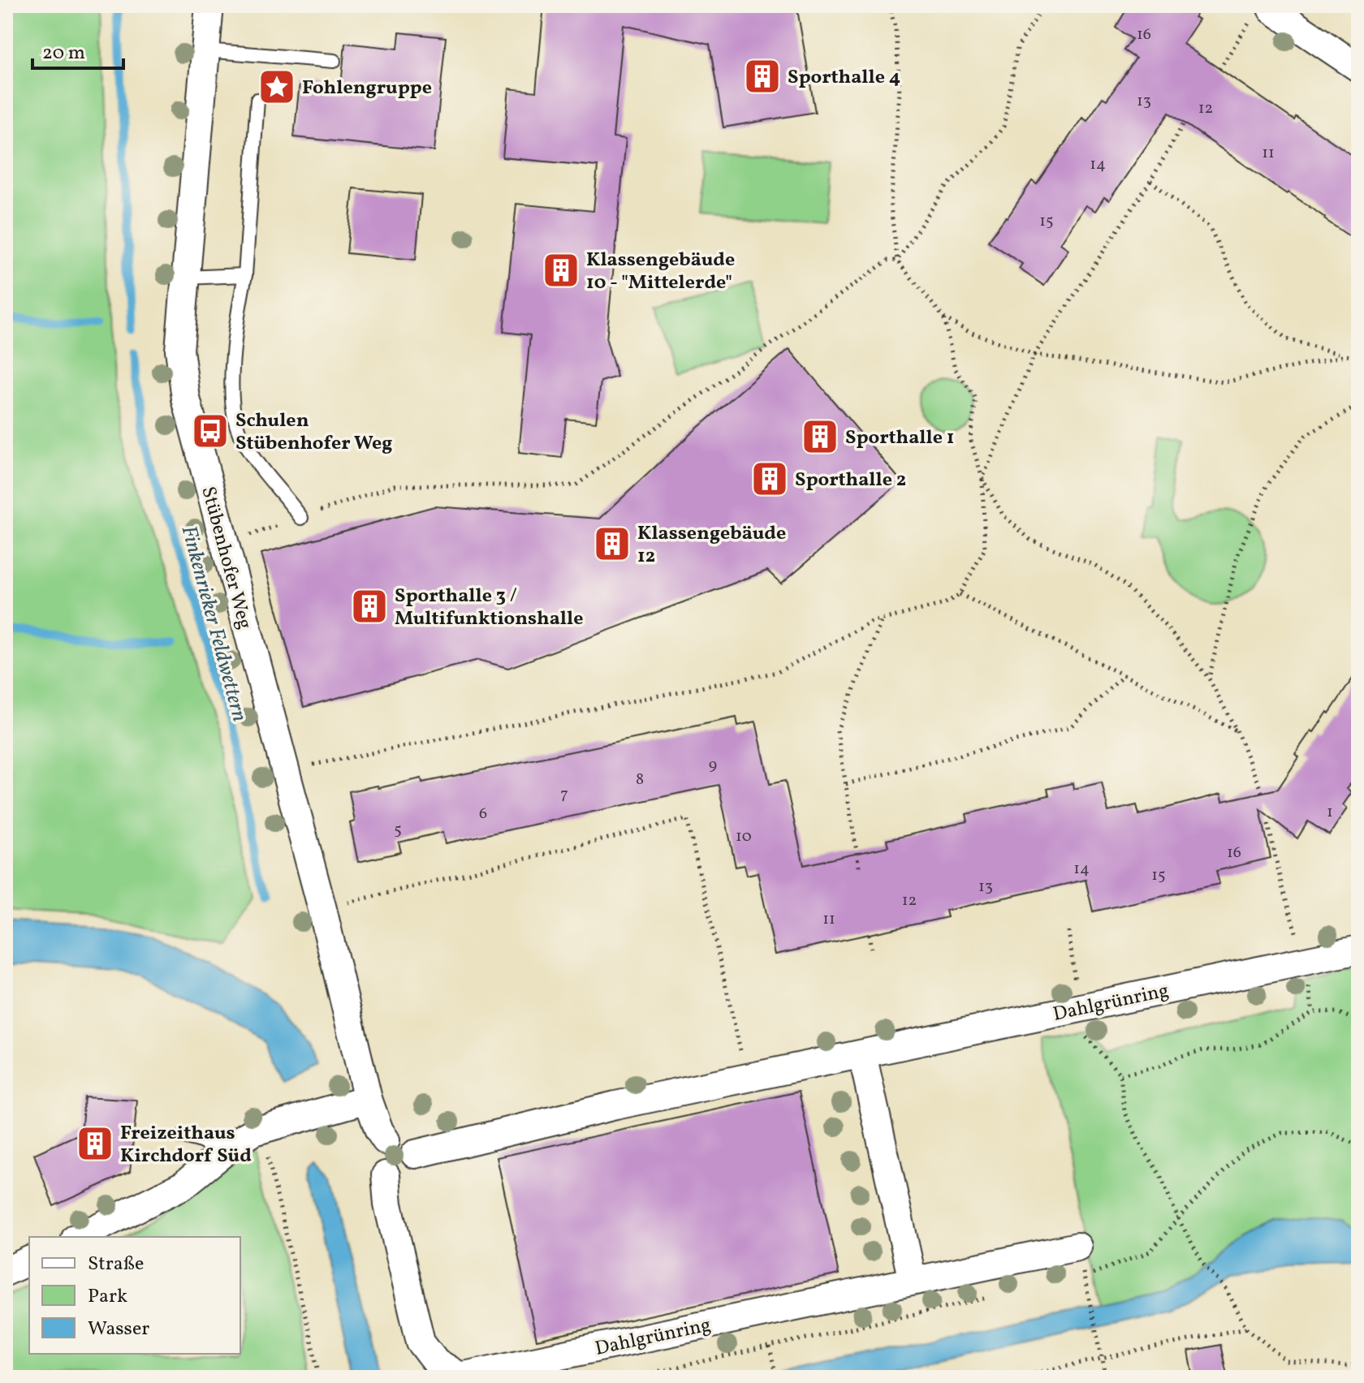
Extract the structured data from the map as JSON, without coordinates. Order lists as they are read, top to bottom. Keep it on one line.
{"streets":{"street":["Stübenhofer Weg","Dahlgrünring"]},"crossings":[["Stübenhofer Weg","Dahlgrünring"]],"water":["Finkenrieker Feldwettern"],"places":{"building":["Sporthalle 4","Klassengebäude 10 - \"Mittelerde\"","Sporthalle 1","Sporthalle 2","Klassengebäude 12","Sporthalle 3 / Multifunktionshalle","Freizeithaus Kirchdorf Süd"],"place":["Fohlengruppe"],"bus stop":["Schulen Stübenhofer Weg"]},"house_numbers":["16","13","12","11","14","15","9","8","7","1","6","5","10","16","14","15","13","12","11"],"legend":["Straße","Park","Wasser"],"scale_bar":"20 m"}
